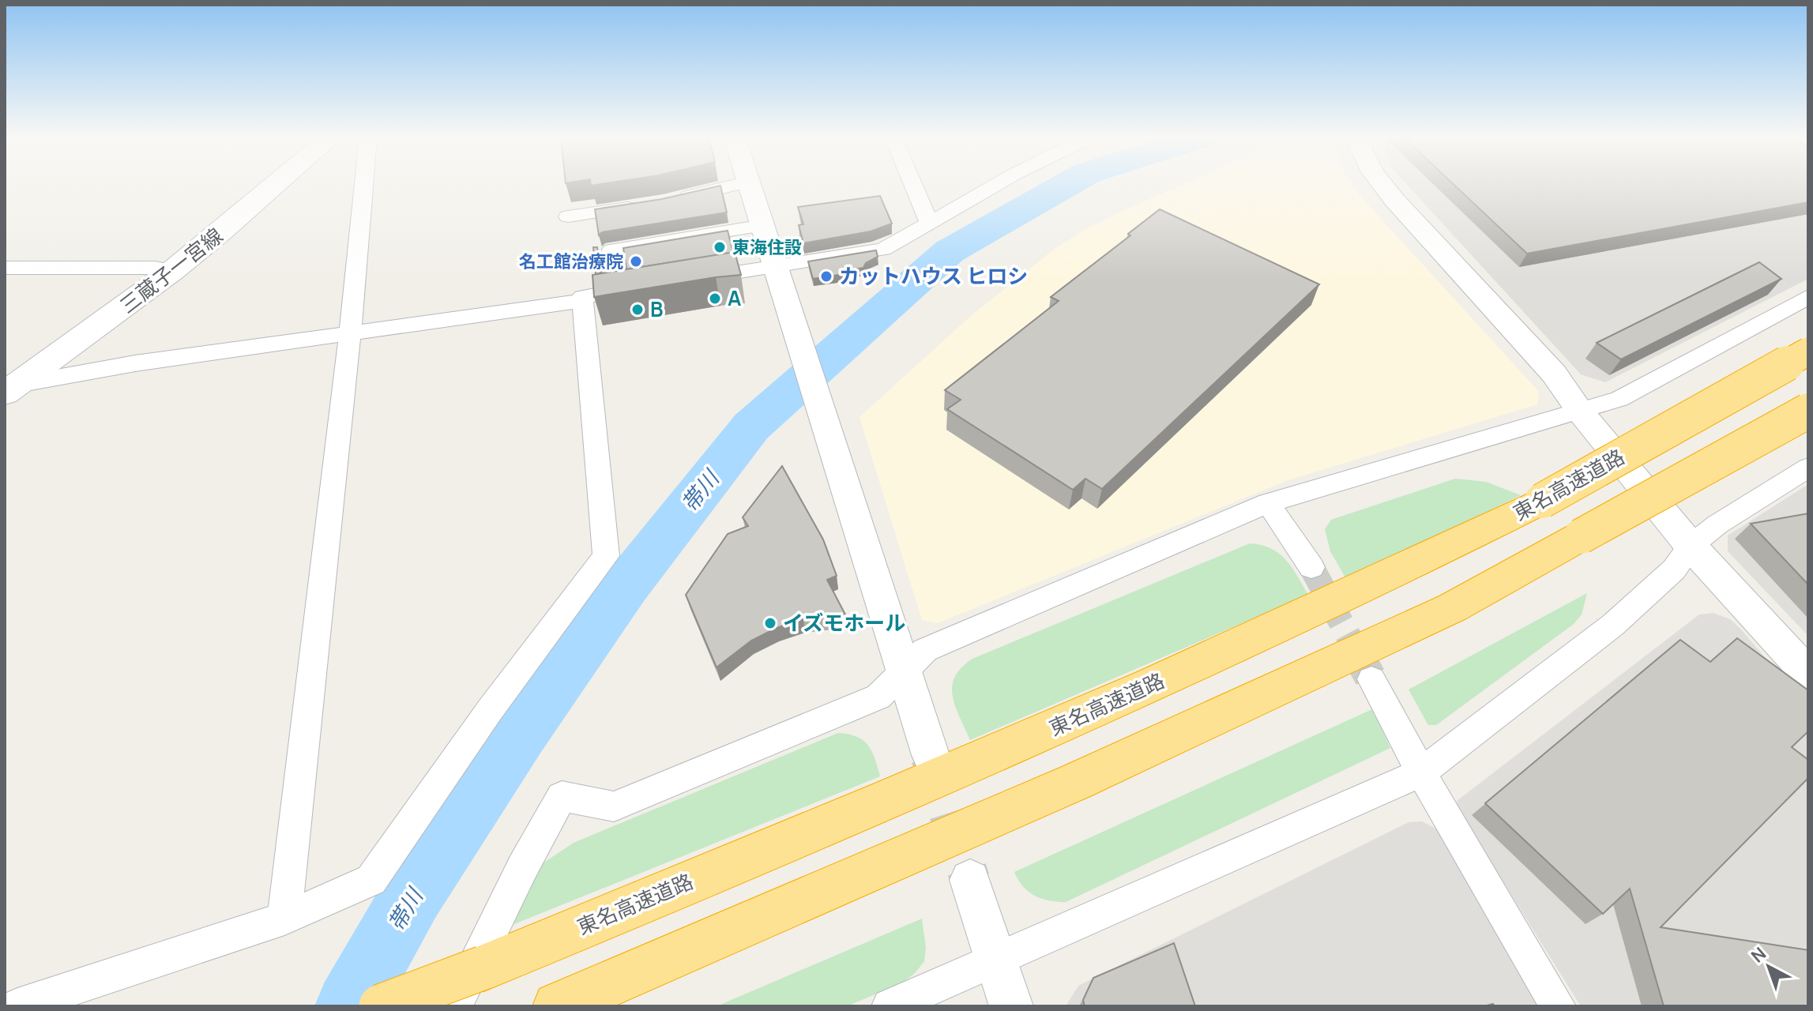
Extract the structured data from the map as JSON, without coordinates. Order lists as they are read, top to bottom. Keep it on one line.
{"streets":{"highway":["東名高速道路"],"main road":["三蔵子一宮線"]},"water":["帯川"],"places":["東海住設","名工館治療院","カットハウス ヒロシ","A","B","イズモホール"],"north":"top left"}
